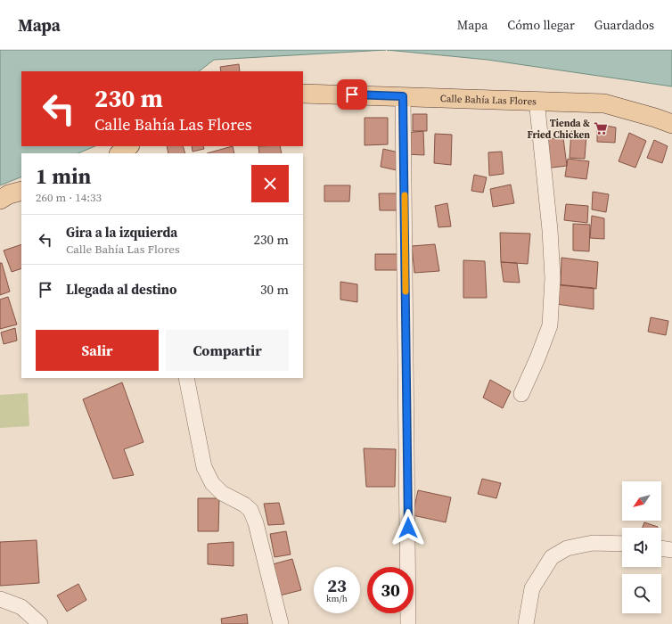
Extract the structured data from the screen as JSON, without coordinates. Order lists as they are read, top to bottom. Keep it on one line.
{"streets":{"main road":["Calle Bahía Las Flores"]},"places":{"supermarket":["Tienda & Fried Chicken"]},"north":"bottom left","page":{"header":"Mapa","nav":["Mapa","Cómo llegar","Guardados"],"turn":["230 m","Calle Bahía Las Flores"],"heading":["1 min","260 m · 14:33"],"list":[{"name":"Gira a la izquierda","note":"Calle Bahía Las Flores","value":"230 m"},{"name":"Llegada al destino","value":"30 m"}],"buttons":["Salir","Compartir"],"speed":"23 km/h","limit":"30"}}
